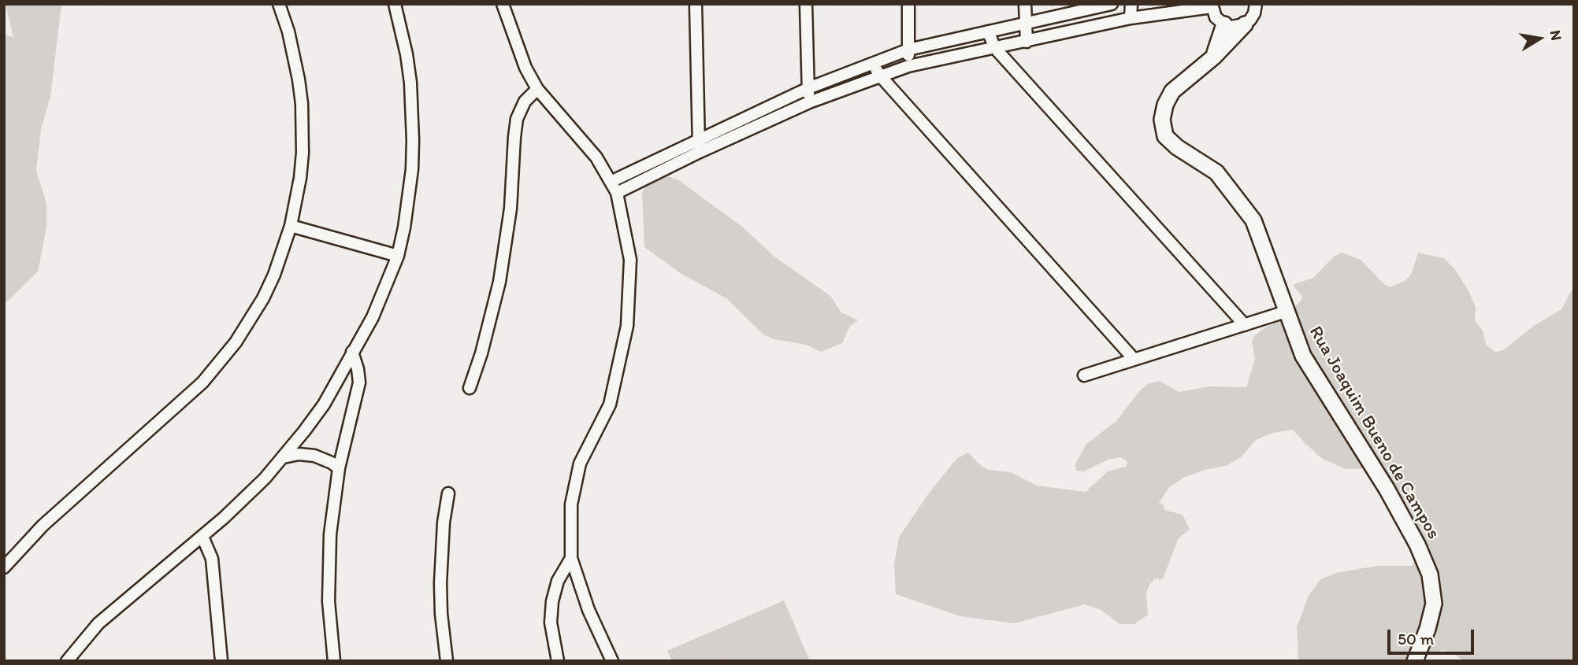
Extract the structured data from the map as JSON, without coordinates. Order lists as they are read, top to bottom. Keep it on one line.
{"streets":{"street":["Rua Joaquim Bueno de Campos"]},"scale_bar":"50 m","north":"right"}
